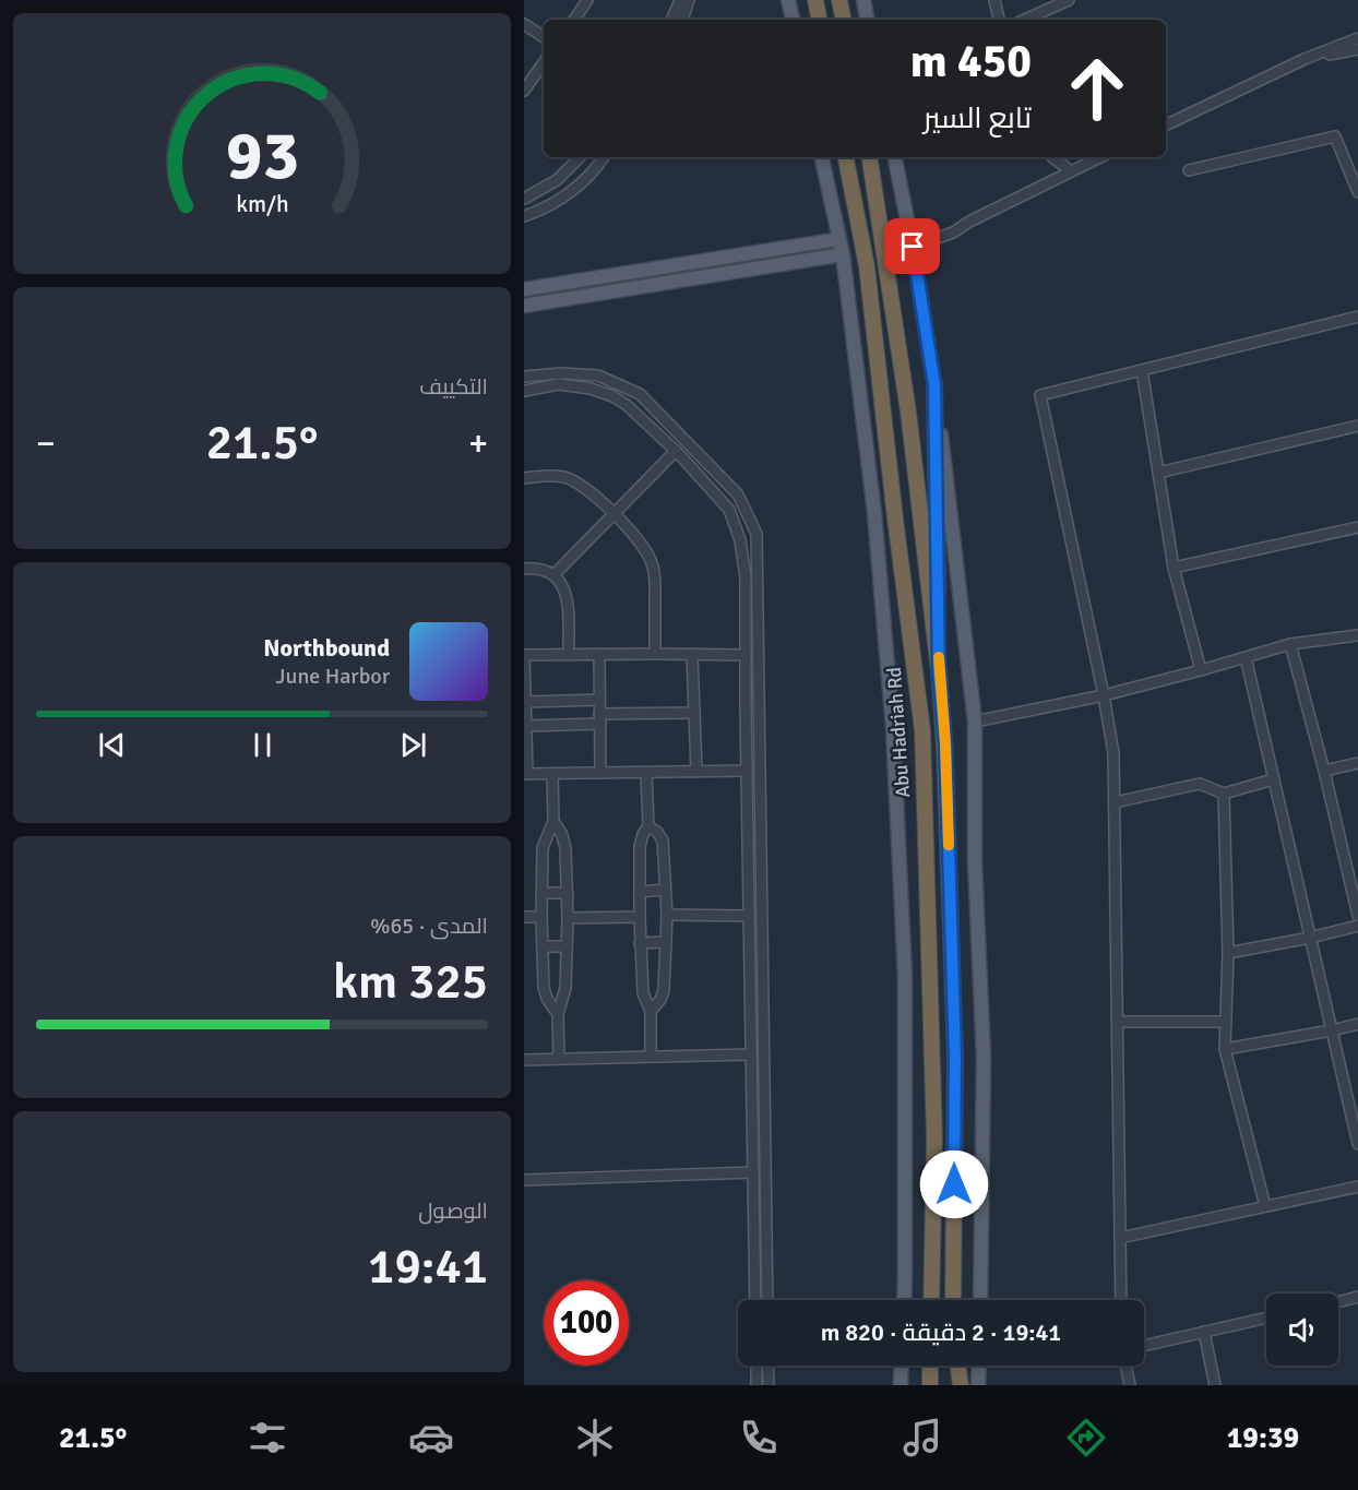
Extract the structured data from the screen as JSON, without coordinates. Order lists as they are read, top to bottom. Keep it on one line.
{"streets":{"highway":["Abu Hadriah Rd"]},"page":{"turn":["450 m","تابع السير"],"tile":["التكييف",["المدى · 65%","325 km"],["الوصول","19:41"]],"heat":["−","21.5°","+"],"song":["Northbound","June Harbor"],"limit":"100","trip":"19:41 · 2 دقيقة · 820 m","tabs":["19:39","21.5°"],"gauge":["93","km/h"]}}
